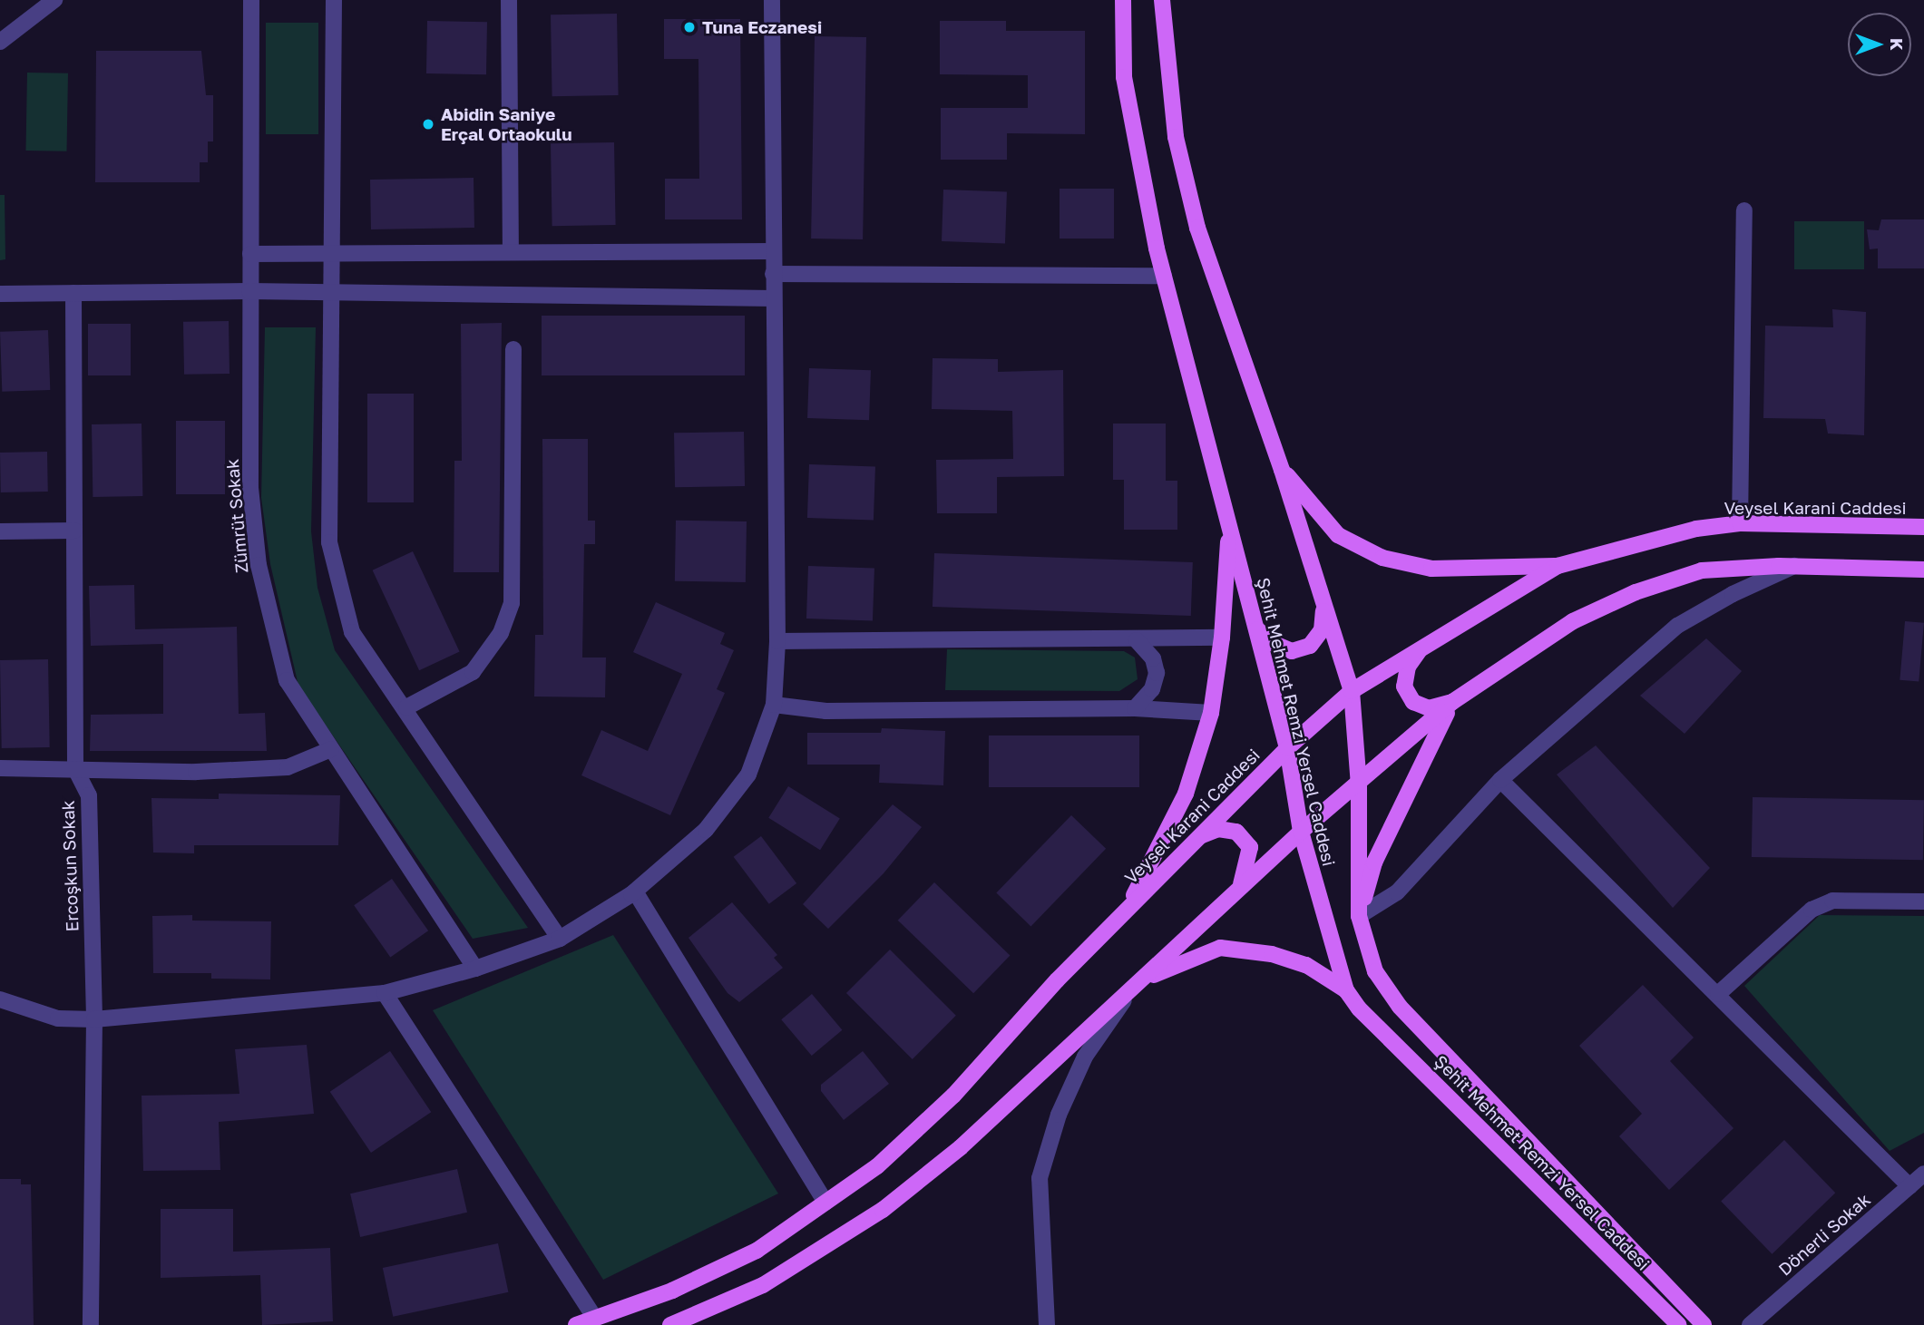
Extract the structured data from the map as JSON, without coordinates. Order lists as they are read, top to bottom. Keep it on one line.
{"streets":{"main road":["Veysel Karani Caddesi","Şehit Mehmet Remzi Yersel Caddesi"],"street":["Zümrüt Sokak","Ercoşkun Sokak","Dönerli Sokak"]},"crossings":[["Veysel Karani Caddesi","Şehit Mehmet Remzi Yersel Caddesi"]],"places":["Tuna Eczanesi","Abidin Saniye Erçal Ortaokulu"],"north":"right"}
